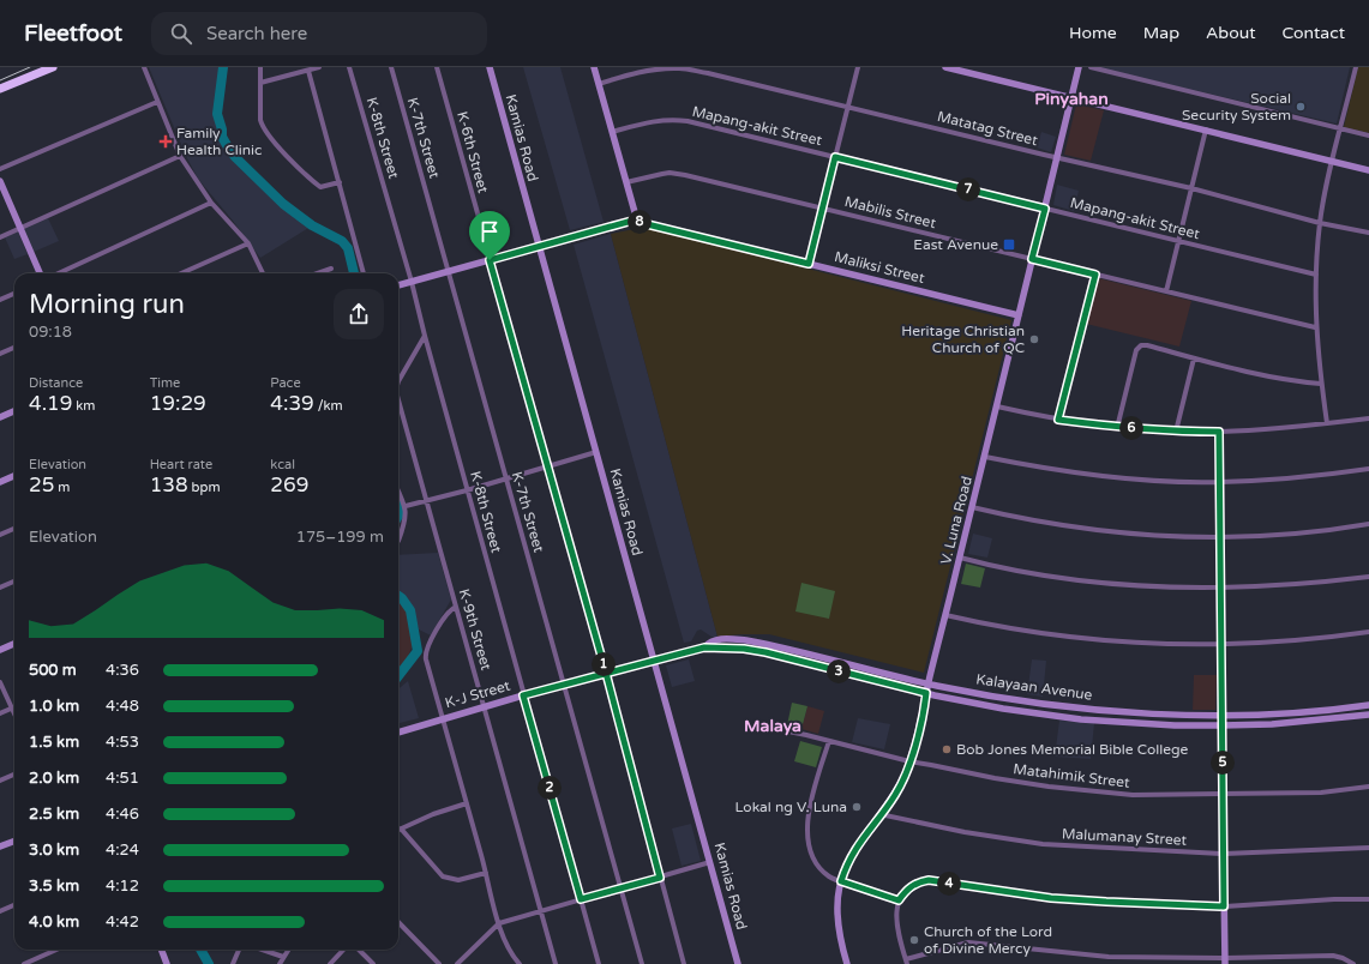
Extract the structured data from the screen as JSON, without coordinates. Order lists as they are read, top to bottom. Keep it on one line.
{"streets":{"main road":["Kamias Road","Maliksi Street","V. Luna Road","Kalayaan Avenue","K-J Street"],"street":["Mapang-akit Street","Matatag Street","K-8th Street","K-7th Street","K-6th Street","Mabilis Street","K-9th Street","Matahimik Street","Malumanay Street"]},"crossings":[["Mapang-akit Street","V. Luna Road"],["Matatag Street","V. Luna Road"],["K-8th Street","Maliksi Street"],["K-8th Street","K-9th Street"],["K-8th Street","K-J Street"],["K-7th Street","Maliksi Street"],["K-7th Street","K-J Street"],["Kamias Road","Maliksi Street"],["Kamias Road","Kalayaan Avenue"],["Kamias Road","K-J Street"],["K-6th Street","Maliksi Street"],["K-6th Street","K-J Street"],["Mabilis Street","V. Luna Road"],["Maliksi Street","V. Luna Road"],["V. Luna Road","Kalayaan Avenue"],["V. Luna Road","Matahimik Street"],["V. Luna Road","Malumanay Street"],["K-9th Street","K-J Street"],["Kalayaan Avenue","K-J Street"]],"districts":["Pinyahan","Malaya"],"places":{"other":["Social Security System","Heritage Christian Church of QC","Bob Jones Memorial Bible College","Lokal ng V. Luna","Church of the Lord of Divine Mercy"],"health":["Family Health Clinic"],"transit":["East Avenue"]},"page":{"header":"Fleetfoot","search":"Search here","nav":["Home","Map","About","Contact"],"pins":["7","8","6","1","3","5","2","4"],"heading":["Morning run","09:18"],"stats":[["Distance","4.19 km"],["Time","19:29"],["Pace","4:39 /km"],["Elevation","25 m"],["Heart rate","138 bpm"],["kcal","269"]],"chart":["Elevation","175–199 m"],"list":[{"name":"500 m","note":"4:36"},{"name":"1.0 km","note":"4:48"},{"name":"1.5 km","note":"4:53"},{"name":"2.0 km","note":"4:51"},{"name":"2.5 km","note":"4:46"},{"name":"3.0 km","note":"4:24"},{"name":"3.5 km","note":"4:12"},{"name":"4.0 km","note":"4:42"}]}}
